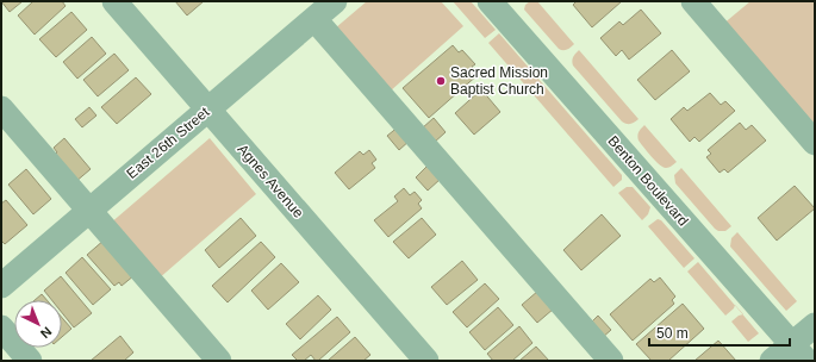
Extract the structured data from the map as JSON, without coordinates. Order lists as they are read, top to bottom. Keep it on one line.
{"streets":{"street":["East 26th Street","Agnes Avenue","Benton Boulevard"]},"crossings":[["East 26th Street","Agnes Avenue"]],"places":["Sacred Mission Baptist Church"],"scale_bar":"50 m","north":"bottom right"}
